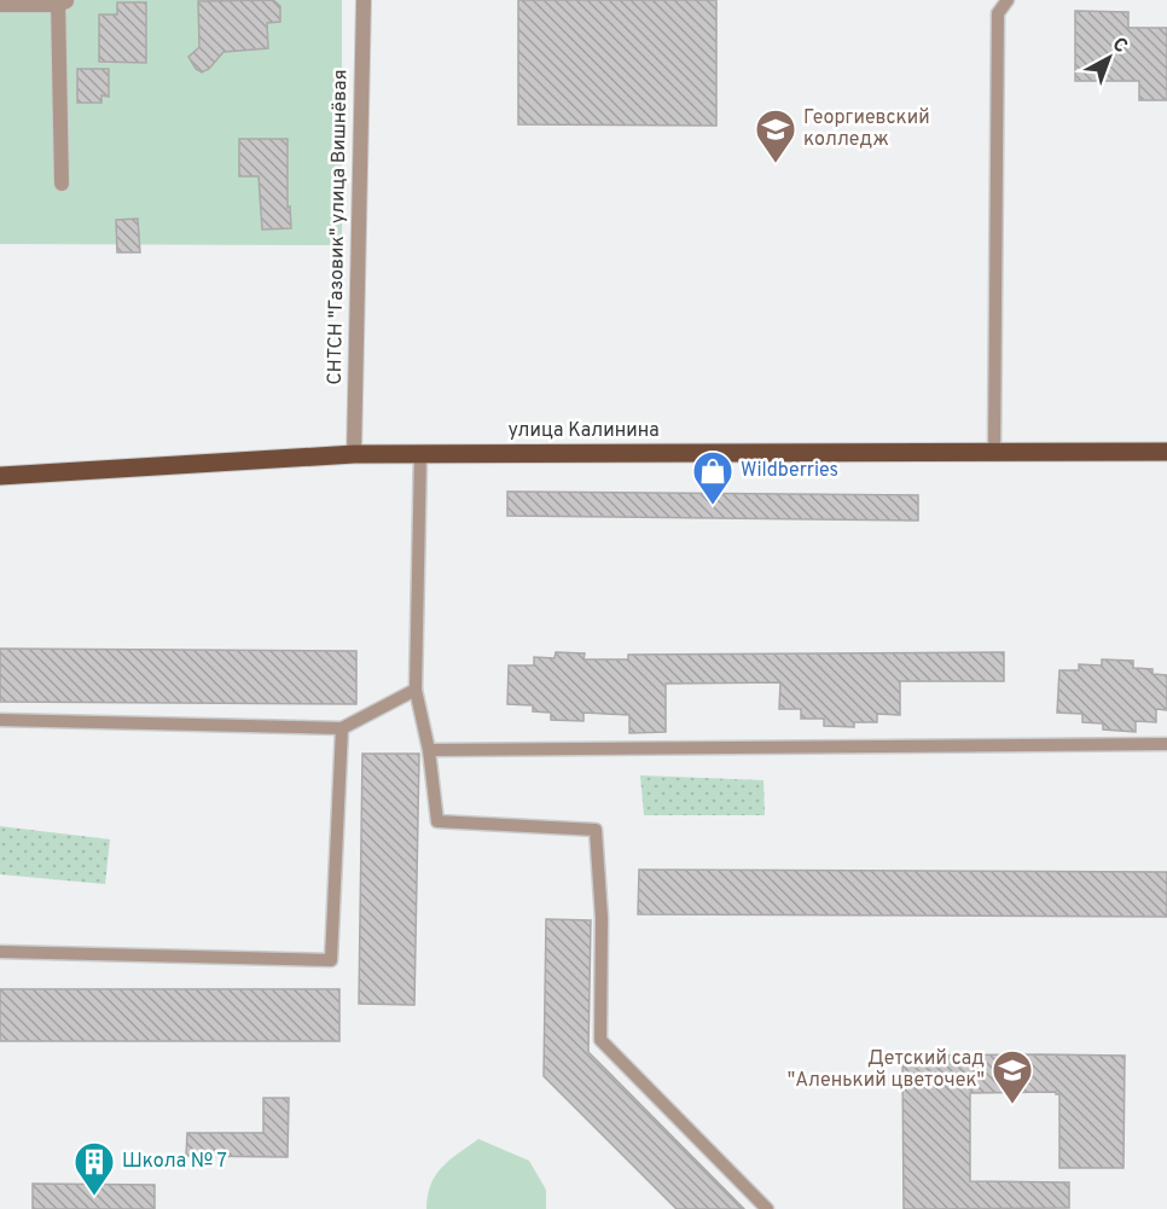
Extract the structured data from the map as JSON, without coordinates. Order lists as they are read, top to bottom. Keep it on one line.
{"streets":{"main road":["улица Калинина"],"street":["СНТСН \"Газовик\" улица Вишнёвая"]},"crossings":[["СНТСН \"Газовик\" улица Вишнёвая","улица Калинина"]],"places":{"school or university":["Георгиевский колледж","Детский сад \"Аленький цветочек\""],"shop":["Wildberries"],"building":["Школа № 7"]},"north":"top right"}
